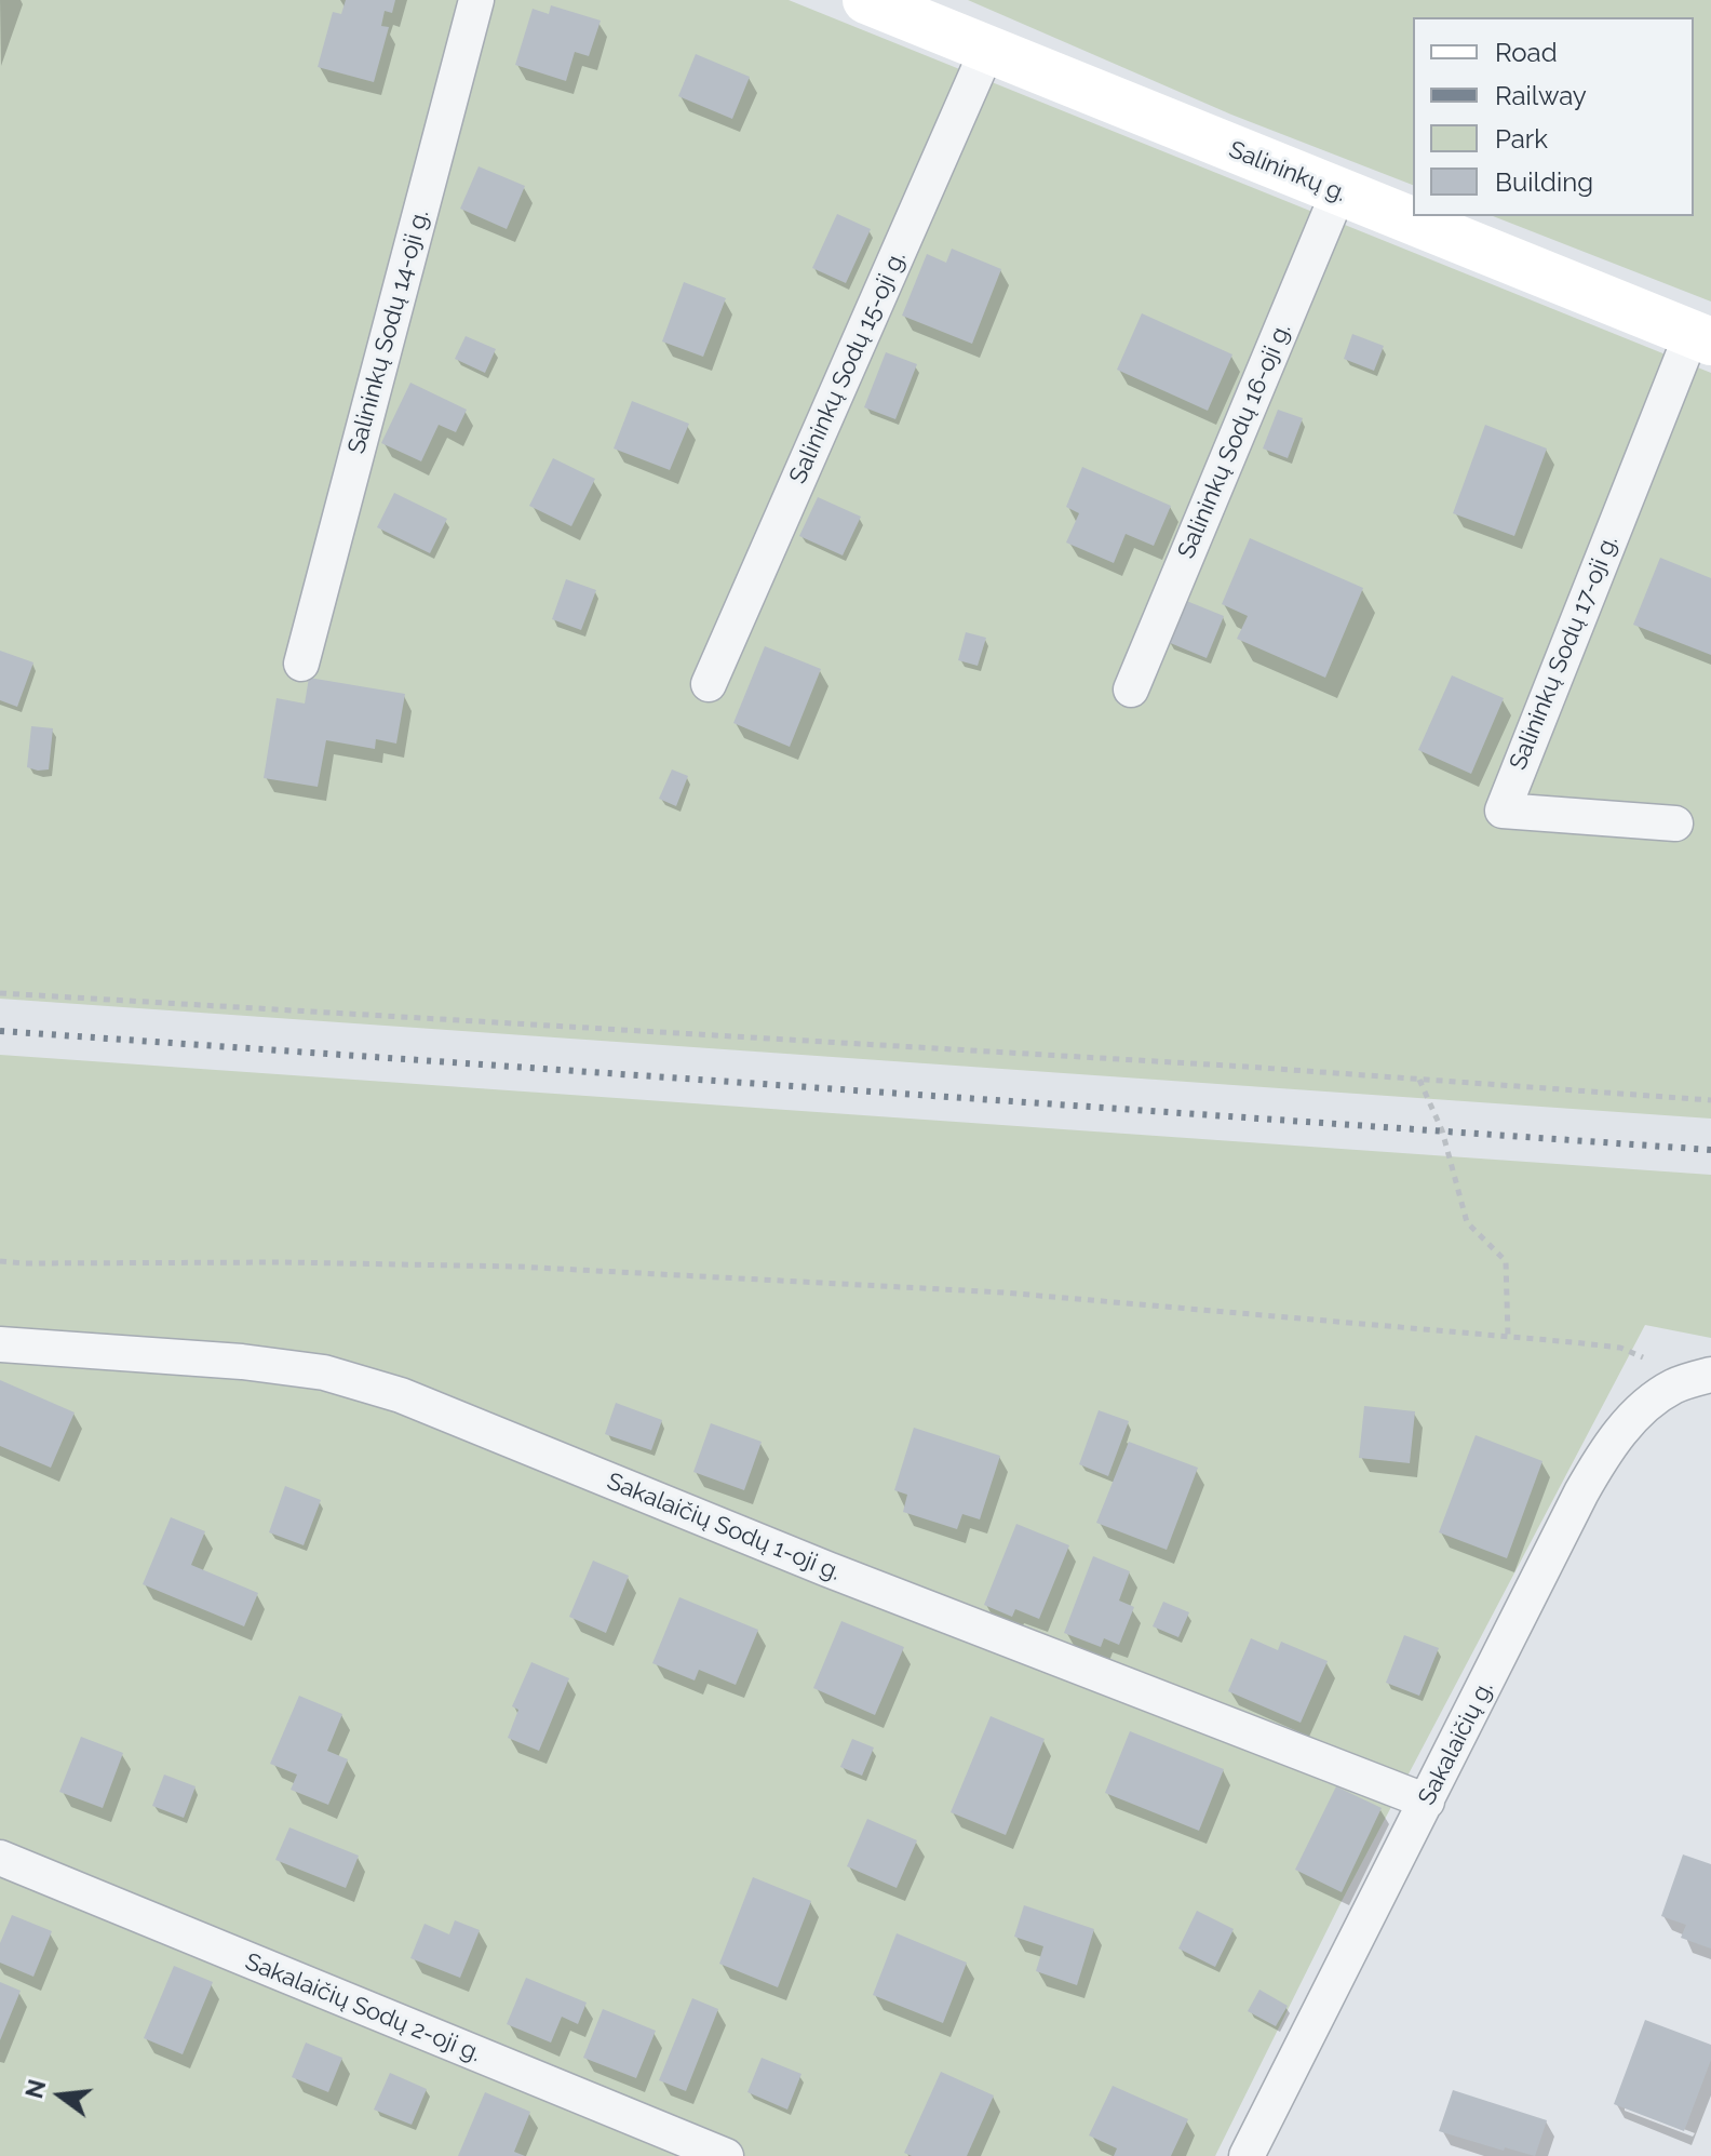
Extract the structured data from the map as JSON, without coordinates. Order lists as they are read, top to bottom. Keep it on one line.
{"streets":{"main road":["Salininkų g."],"street":["Salininkų Sodų 14-oji g.","Salininkų Sodų 15-oji g.","Salininkų Sodų 16-oji g.","Salininkų Sodų 17-oji g.","Sakalaičių Sodų 1-oji g.","Sakalaičių g.","Sakalaičių Sodų 2-oji g."]},"crossings":[["Salininkų g.","Salininkų Sodų 15-oji g."],["Salininkų g.","Salininkų Sodų 16-oji g."],["Salininkų g.","Salininkų Sodų 17-oji g."],["Sakalaičių Sodų 1-oji g.","Sakalaičių g."]],"legend":["Road","Railway","Park","Building"],"north":"left"}
